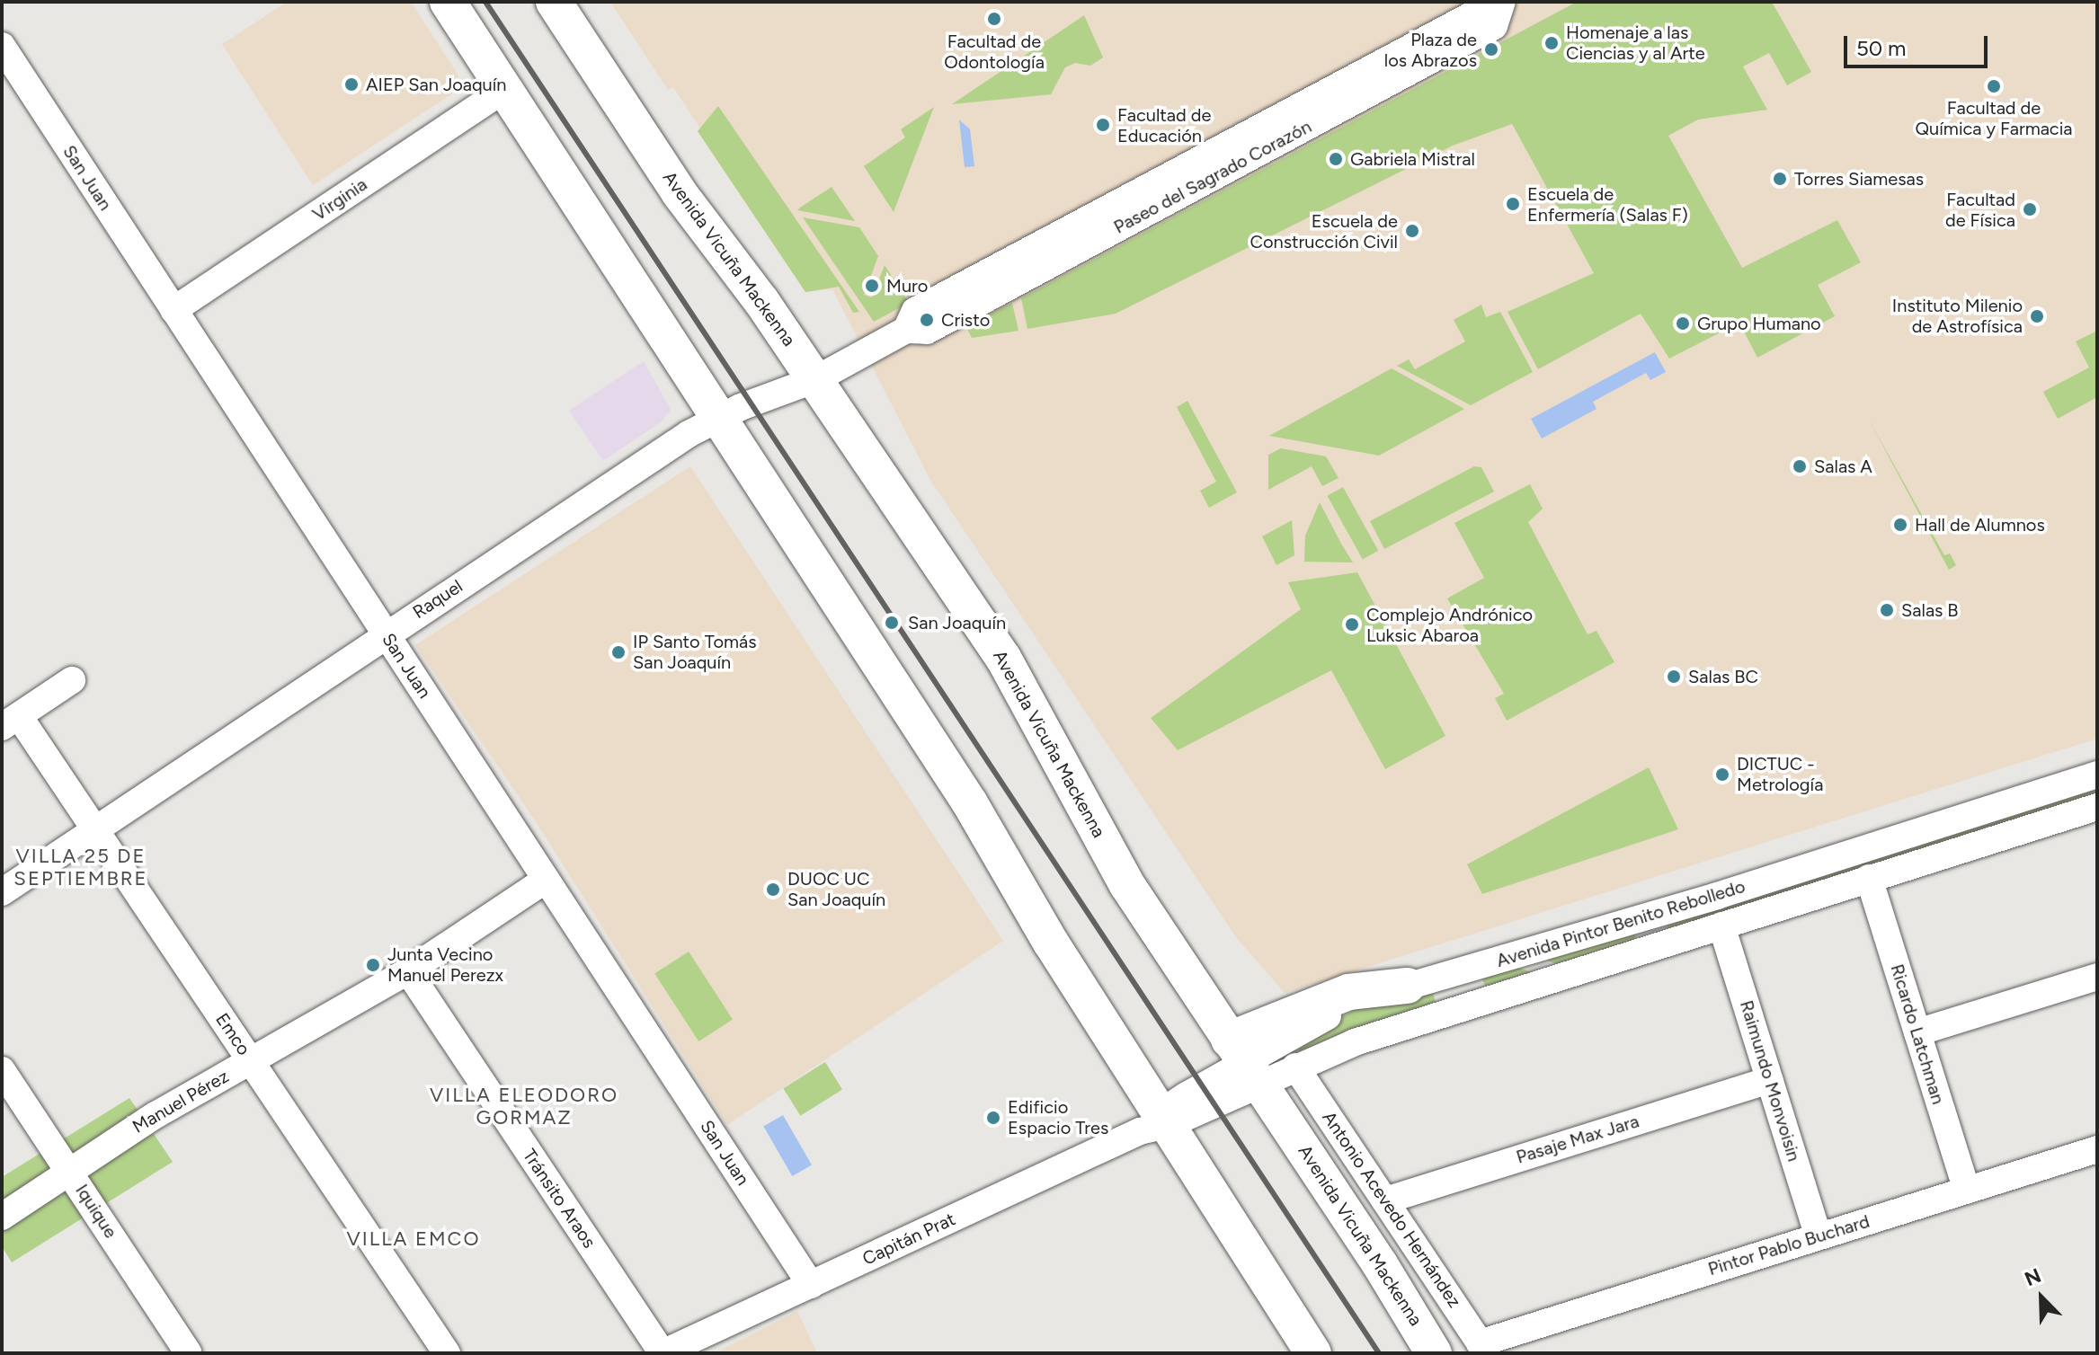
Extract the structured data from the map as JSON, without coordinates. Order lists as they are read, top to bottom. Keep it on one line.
{"streets":{"main road":["Avenida Vicuña Mackenna"],"street":["Paseo del Sagrado Corazón","San Juan","Virginia","Raquel","Avenida Pintor Benito Rebolledo","Emco","Ricardo Latchman","Raimundo Monvoisin","Manuel Pérez","Pasaje Max Jara","Tránsito Araos","Antonio Acevedo Hernández","Iquique","Capitán Prat","Pintor Pablo Buchard"]},"crossings":[["Paseo del Sagrado Corazón","Avenida Vicuña Mackenna"],["Paseo del Sagrado Corazón","Raquel"],["San Juan","Virginia"],["San Juan","Raquel"],["San Juan","Manuel Pérez"],["San Juan","Capitán Prat"],["Avenida Vicuña Mackenna","Raquel"],["Avenida Vicuña Mackenna","Avenida Pintor Benito Rebolledo"],["Raquel","Emco"],["Avenida Pintor Benito Rebolledo","Ricardo Latchman"],["Avenida Pintor Benito Rebolledo","Raimundo Monvoisin"],["Avenida Pintor Benito Rebolledo","Antonio Acevedo Hernández"],["Avenida Pintor Benito Rebolledo","Capitán Prat"],["Emco","Manuel Pérez"],["Ricardo Latchman","Pintor Pablo Buchard"],["Raimundo Monvoisin","Pasaje Max Jara"],["Raimundo Monvoisin","Pintor Pablo Buchard"],["Manuel Pérez","Tránsito Araos"],["Manuel Pérez","Iquique"],["Pasaje Max Jara","Antonio Acevedo Hernández"],["Tránsito Araos","Capitán Prat"],["Antonio Acevedo Hernández","Pintor Pablo Buchard"]],"districts":["VILLA 25 DE SEPTIEMBRE","VILLA ELEODORO GORMAZ","VILLA EMCO"],"places":["Facultad de Odontología","Homenaje a las Ciencias y al Arte","Plaza de los Abrazos","AIEP San Joaquín","Facultad de Química y Farmacia","Facultad de Educación","Gabriela Mistral","Torres Siamesas","Escuela de Enfermería (Salas F)","Facultad de Física","Escuela de Construcción Civil","Muro","Instituto Milenio de Astrofísica","Cristo","Grupo Humano","Salas A","Hall de Alumnos","Salas B","San Joaquín","Complejo Andrónico Luksic Abaroa","IP Santo Tomás San Joaquín","Salas BC","DICTUC - Metrología","DUOC UC San Joaquín","Junta Vecino Manuel Perezx","Edificio Espacio Tres"],"scale_bar":"50 m","north":"top left"}
